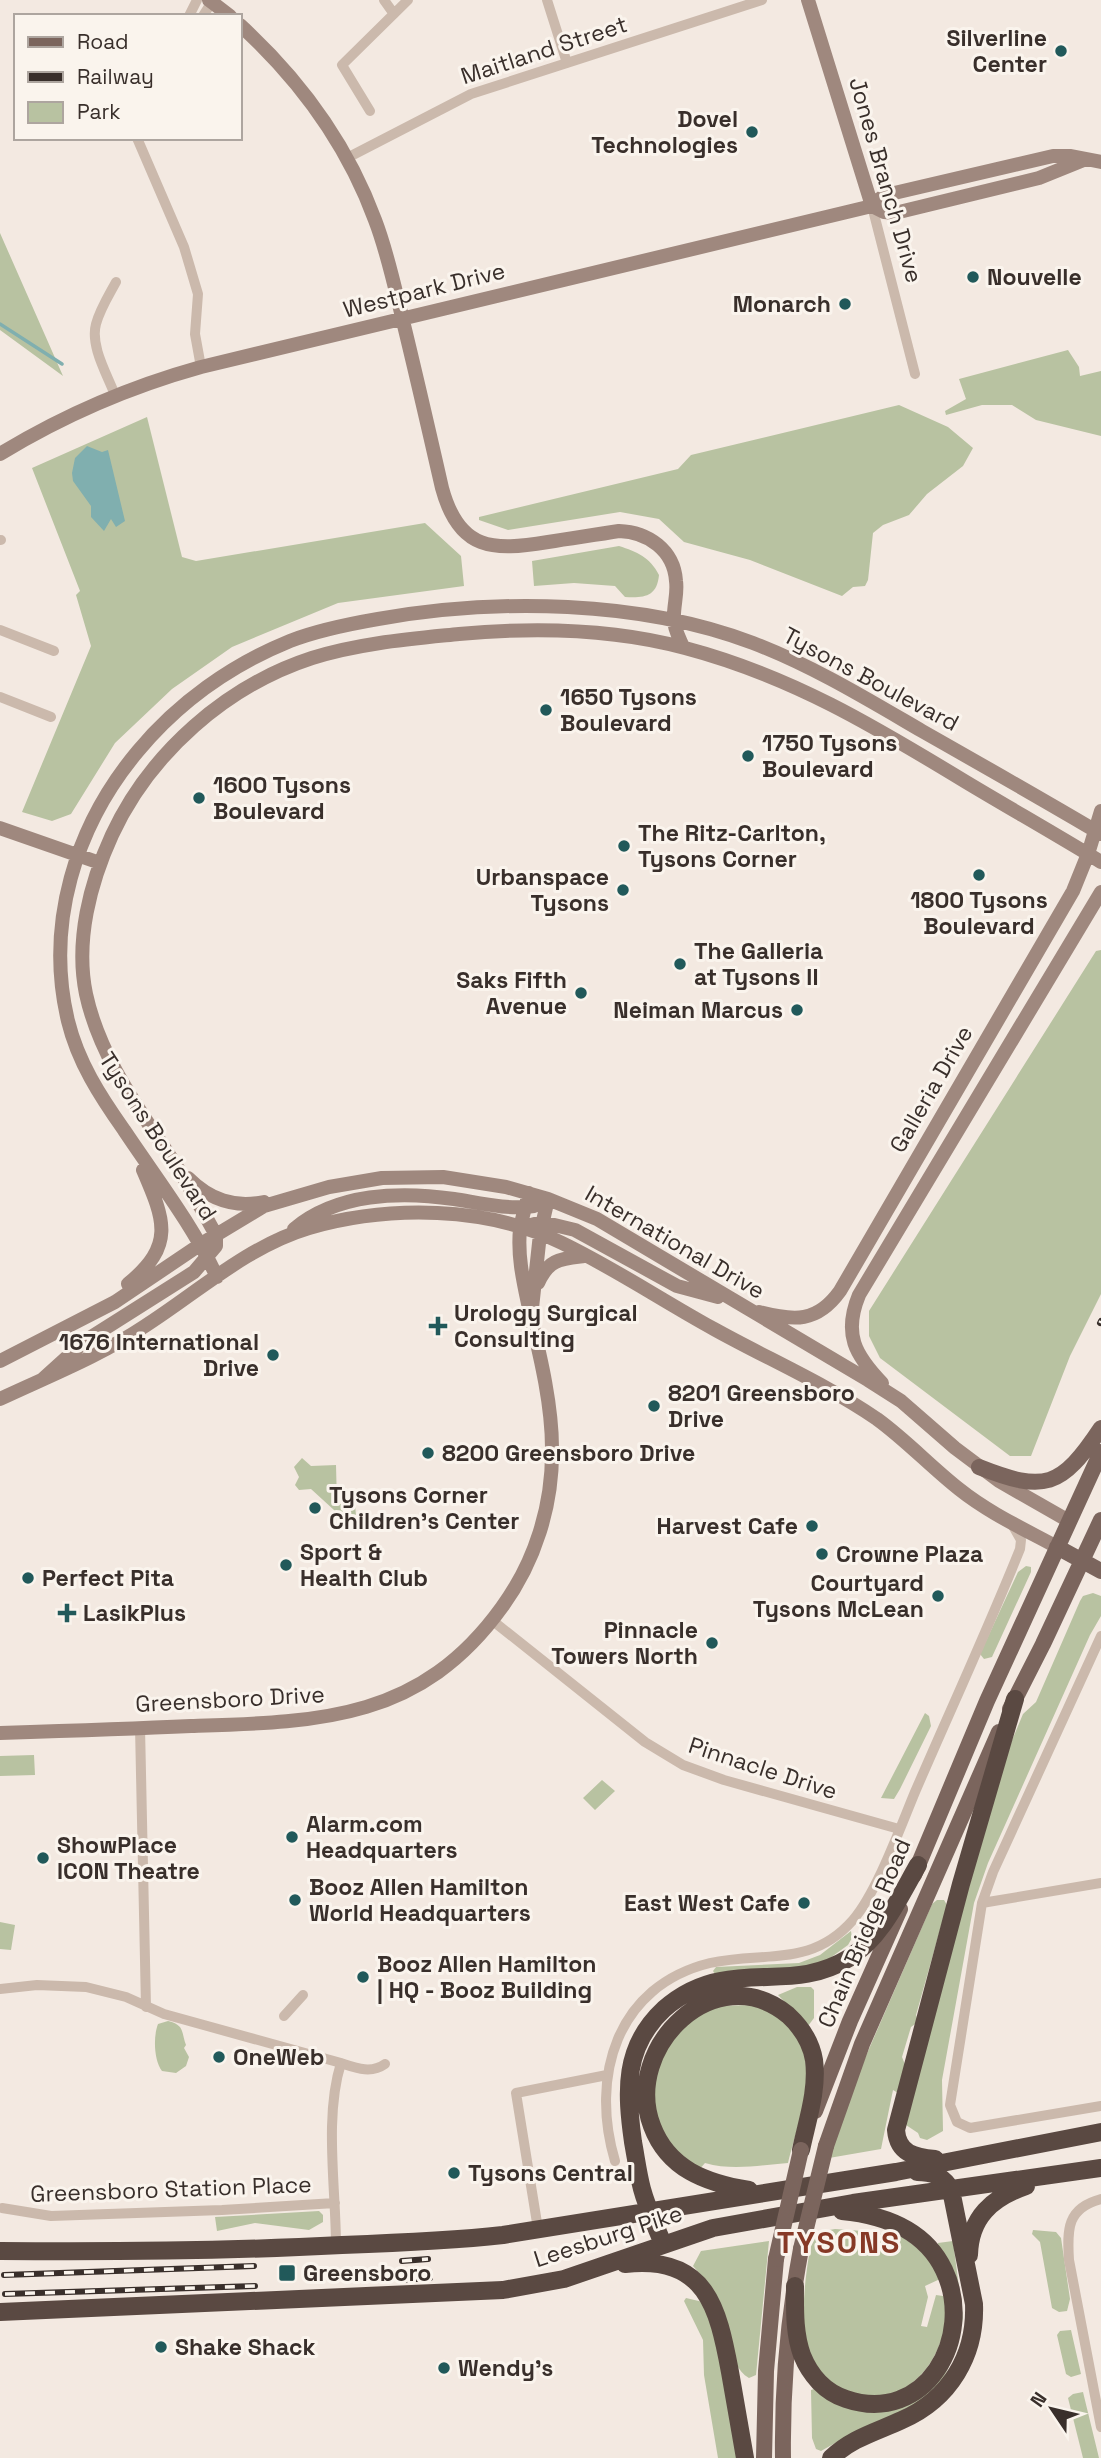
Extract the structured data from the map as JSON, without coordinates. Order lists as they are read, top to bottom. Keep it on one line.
{"streets":{"highway":["Leesburg Pike"],"main road":["International Drive","Chain Bridge Road"],"street":["Maitland Street","Jones Branch Drive","Westpark Drive","Tysons Boulevard","Galleria Drive","Greensboro Drive","Pinnacle Drive","Greensboro Station Place"]},"crossings":[["Jones Branch Drive","Westpark Drive"],["Tysons Boulevard","Galleria Drive"],["Tysons Boulevard","International Drive"],["Galleria Drive","International Drive"],["International Drive","Greensboro Drive"],["International Drive","Chain Bridge Road"],["Greensboro Drive","Pinnacle Drive"]],"districts":["TYSONS"],"places":{"other":["Silverline Center","Dovel Technologies","Nouvelle","Monarch","1650 Tysons Boulevard","1750 Tysons Boulevard","1600 Tysons Boulevard","The Ritz-Carlton, Tysons Corner","1800 Tysons Boulevard","Urbanspace Tysons","The Galleria at Tysons II","Saks Fifth Avenue","Neiman Marcus","1676 International Drive","8201 Greensboro Drive","8200 Greensboro Drive","Tysons Corner Children's Center","Harvest Cafe","Crowne Plaza","Sport & Health Club","Perfect Pita","Courtyard Tysons McLean","Pinnacle Towers North","Alarm.com Headquarters","ShowPlace ICON Theatre","Booz Allen Hamilton World Headquarters","East West Cafe","Booz Allen Hamilton | HQ - Booz Building","OneWeb","Tysons Central","Shake Shack","Wendy's"],"health":["Urology Surgical Consulting","LasikPlus"],"transit":["Greensboro"]},"legend":["Road","Railway","Park"],"north":"top left"}
